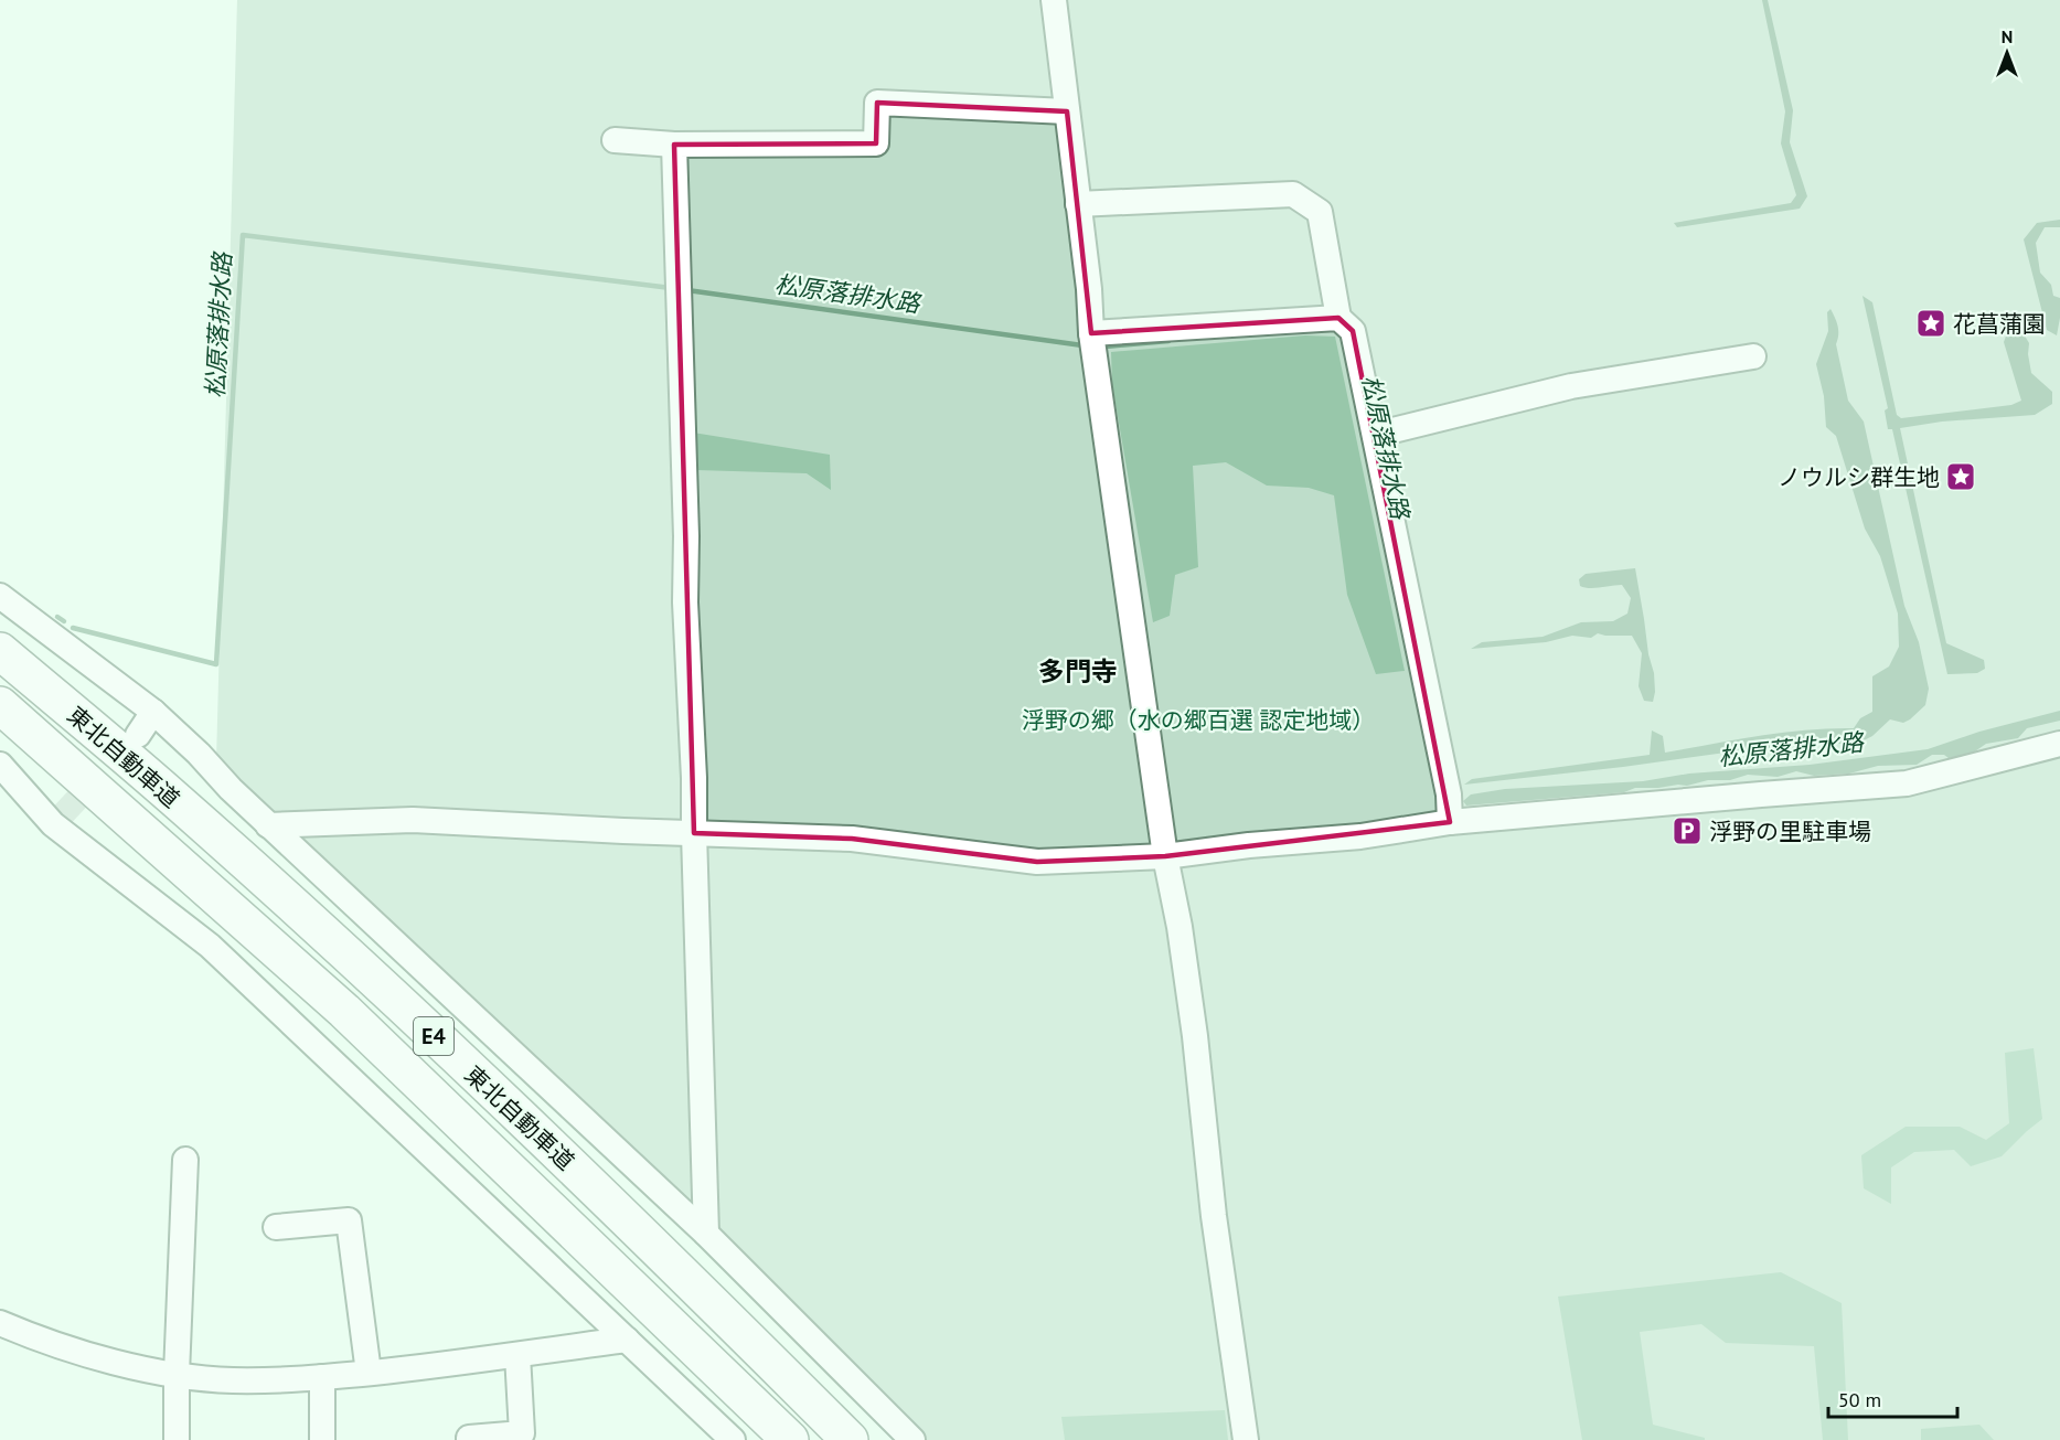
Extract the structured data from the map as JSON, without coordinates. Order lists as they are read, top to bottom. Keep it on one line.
{"streets":{"highway":["東北自動車道","E4"]},"districts":["多門寺"],"water":["松原落排水路"],"parks":["浮野の郷（水の郷百選 認定地域）"],"places":{"place":["花菖蒲園","ノウルシ群生地"],"parking":["浮野の里駐車場"]},"scale_bar":"50 m","north":"top"}
